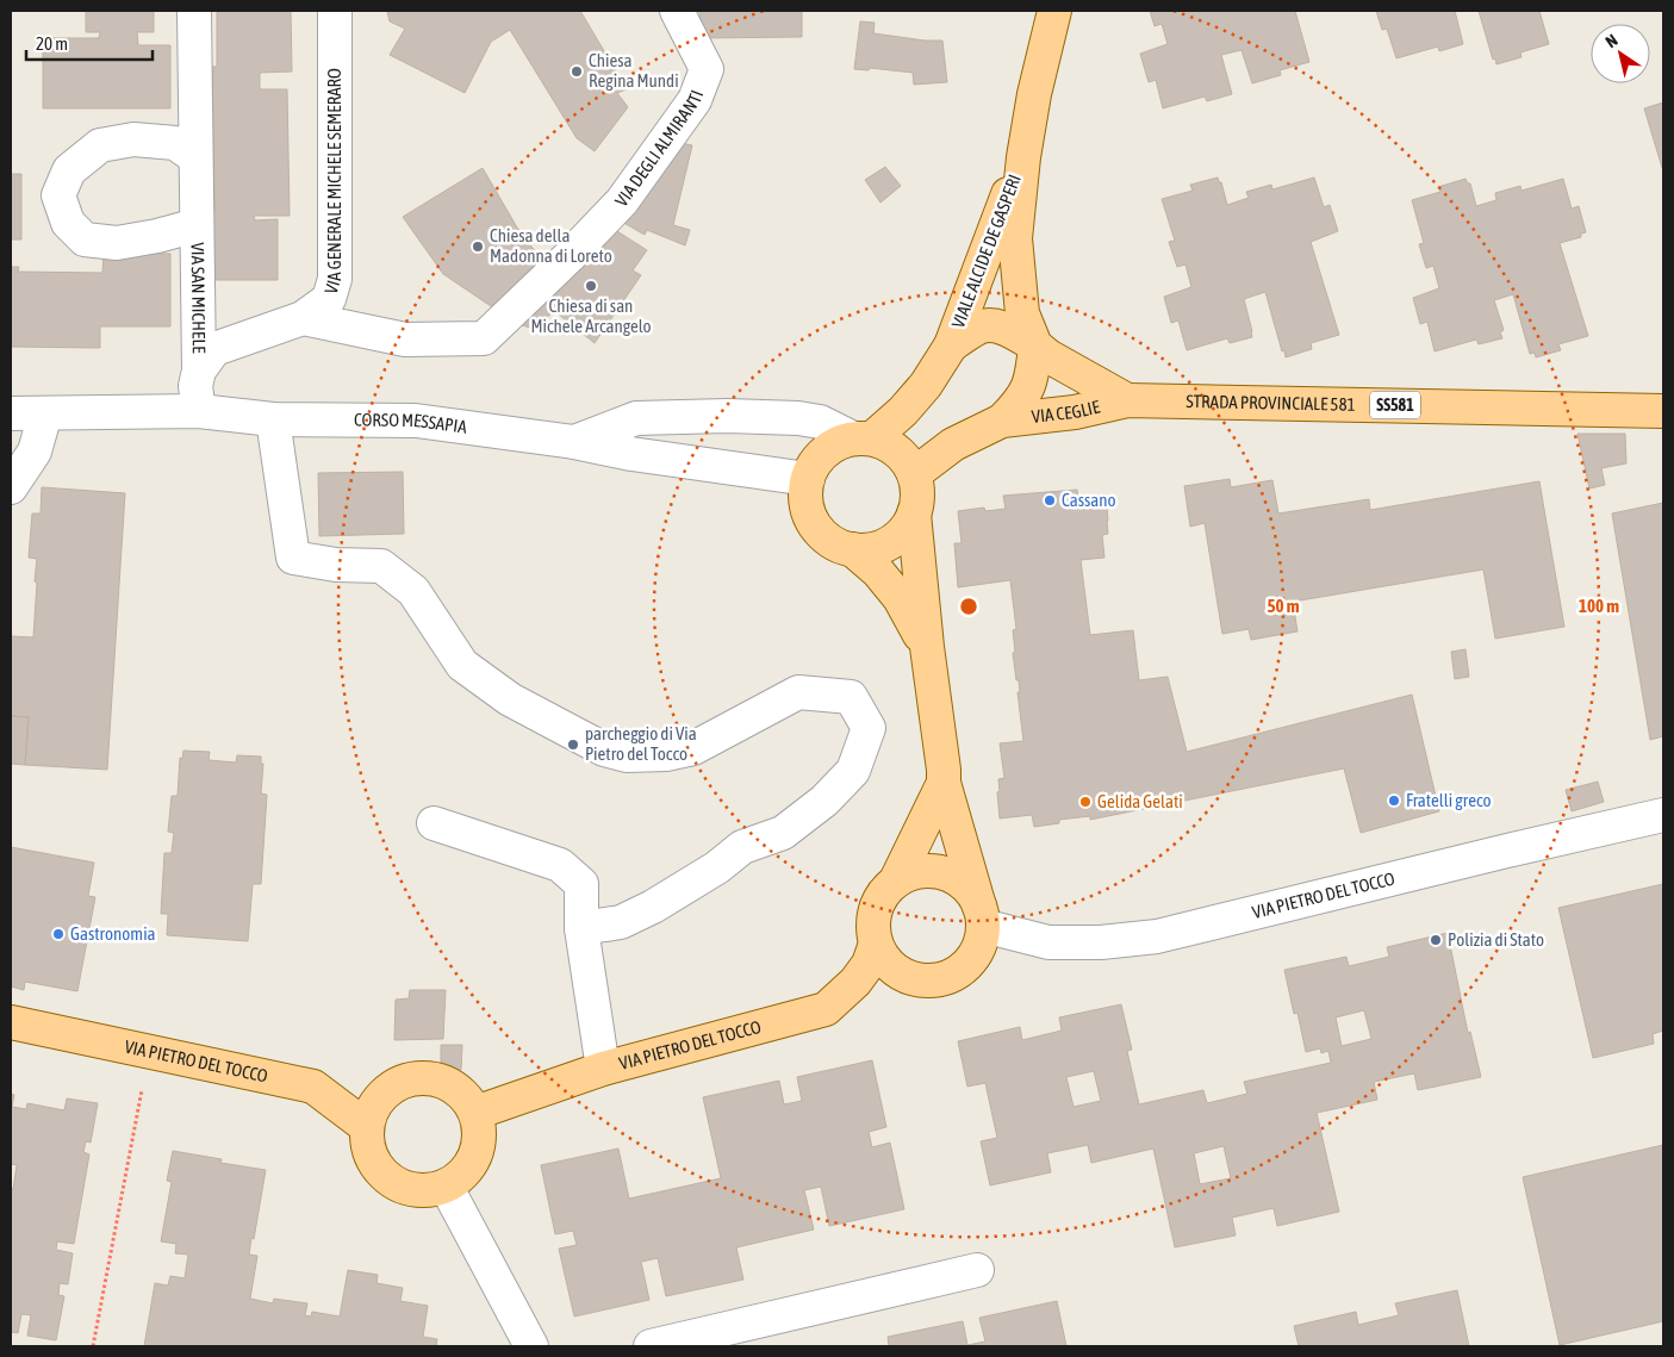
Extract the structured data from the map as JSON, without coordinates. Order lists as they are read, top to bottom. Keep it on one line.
{"streets":{"main road":["VIALE ALCIDE DE GASPERI","STRADA PROVINCIALE 581","SS581","VIA CEGLIE","VIA PIETRO DEL TOCCO"],"street":["VIA DEGLI ALMIRANTI","VIA GENERALE MICHELE SEMERARO","VIA SAN MICHELE","CORSO MESSAPIA"]},"crossings":[["VIA DEGLI ALMIRANTI","VIA GENERALE MICHELE SEMERARO"],["VIA GENERALE MICHELE SEMERARO","VIA SAN MICHELE"],["VIALE ALCIDE DE GASPERI","VIA CEGLIE"],["VIALE ALCIDE DE GASPERI","CORSO MESSAPIA"],["STRADA PROVINCIALE 581","VIA CEGLIE"],["VIA CEGLIE","CORSO MESSAPIA"]],"places":["Chiesa Regina Mundi","Chiesa della Madonna di Loreto","Chiesa di san Michele Arcangelo","Cassano","parcheggio di Via Pietro del Tocco","Fratelli greco","Gelida Gelati","Gastronomia","Polizia di Stato"],"scale_bar":"20 m","north":"top left","rings":["50 m","100 m"]}
